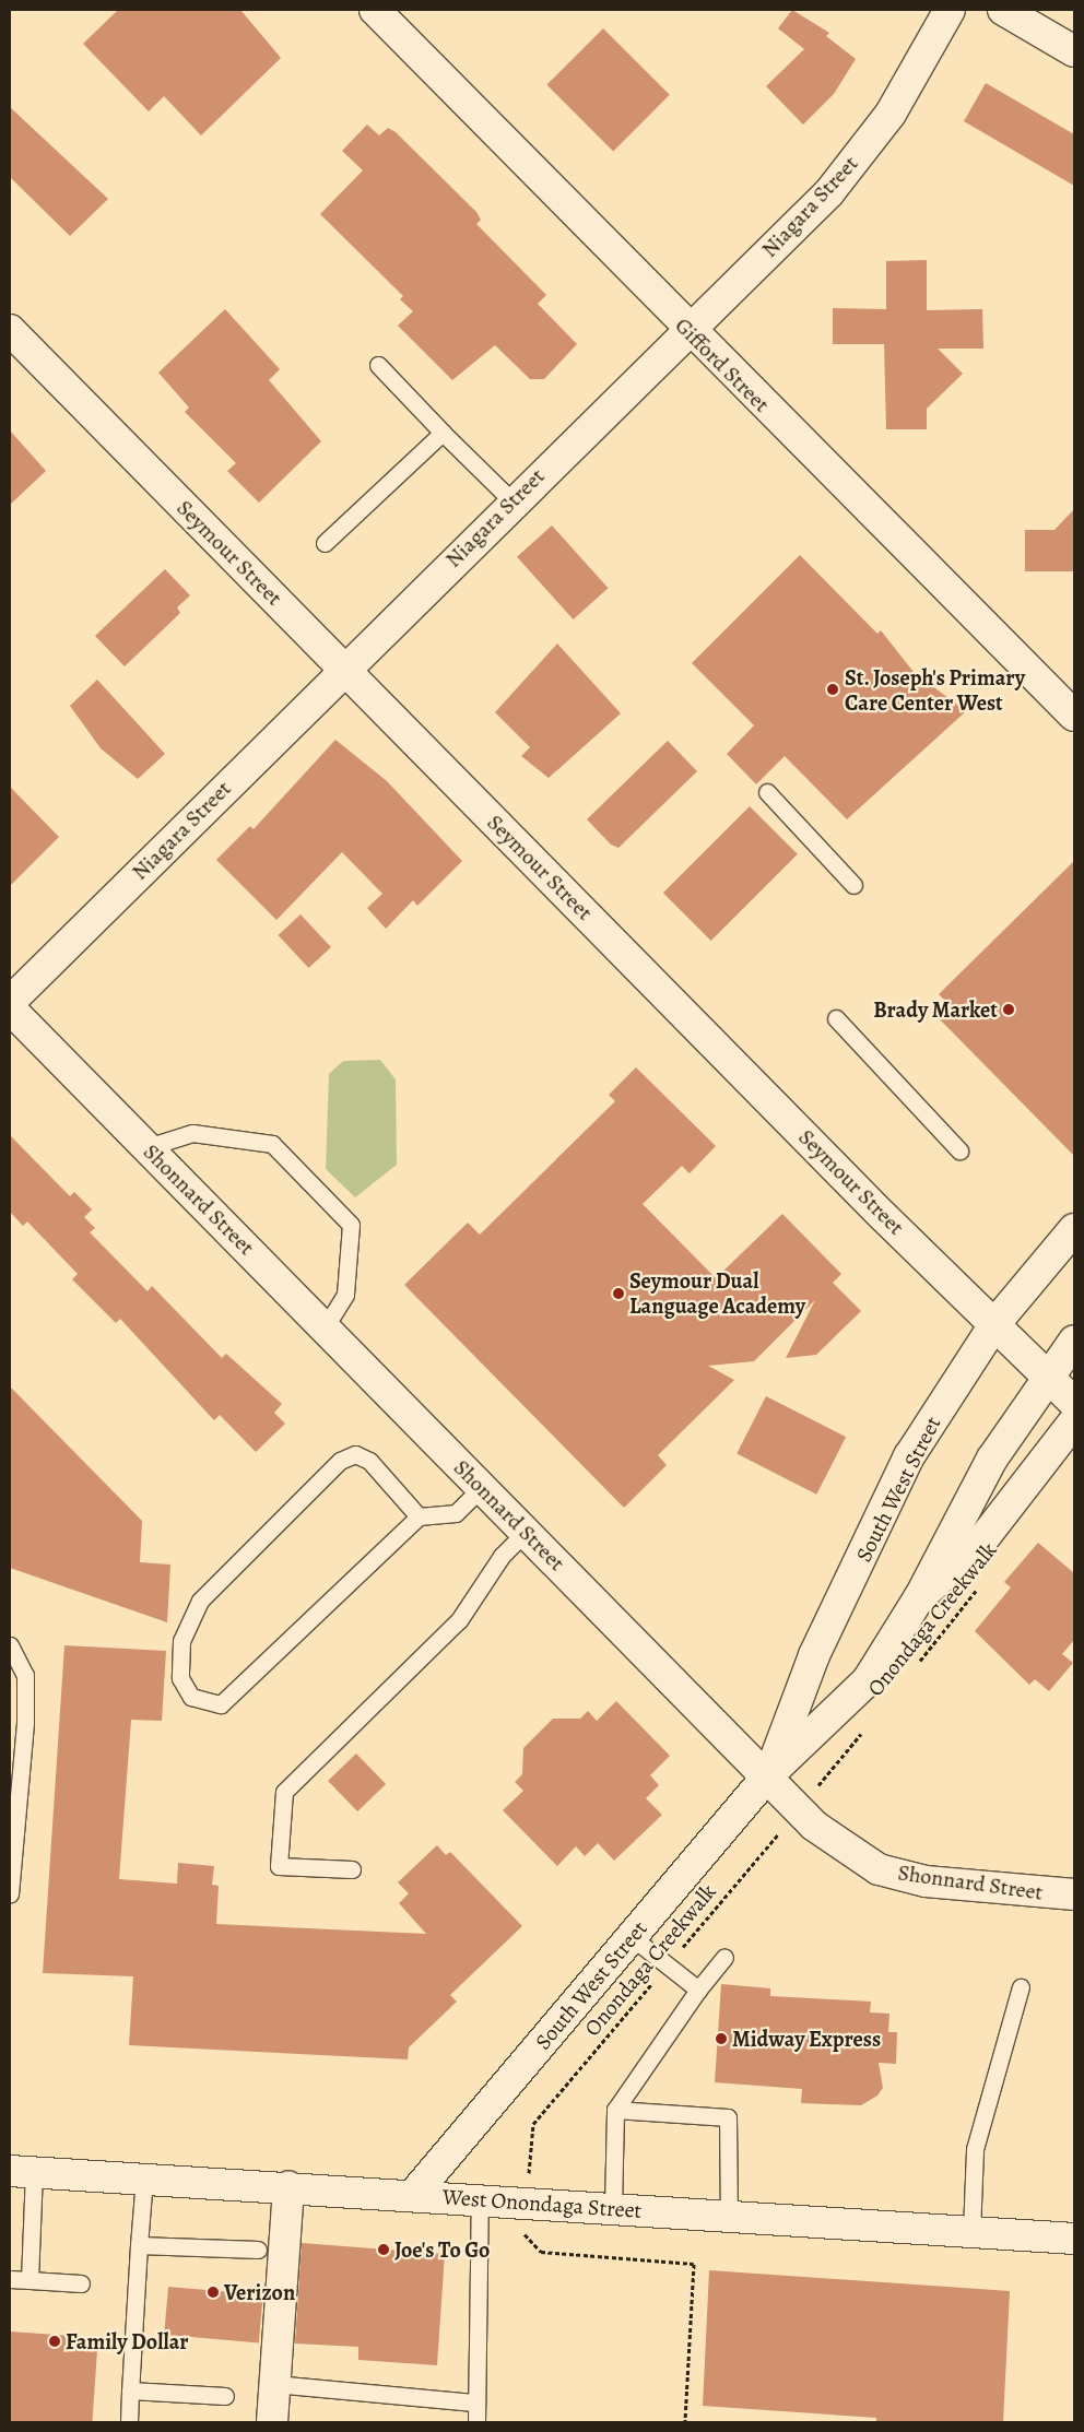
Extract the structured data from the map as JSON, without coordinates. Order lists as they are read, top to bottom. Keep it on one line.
{"streets":{"street":["Niagara Street","Gifford Street","Seymour Street","Shonnard Street","South West Street","West Onondaga Street"],"path":["Onondaga Creekwalk"]},"crossings":[["Niagara Street","Gifford Street"],["Niagara Street","Seymour Street"],["Seymour Street","South West Street"],["Shonnard Street","South West Street"],["Shonnard Street","Onondaga Creekwalk"],["South West Street","West Onondaga Street"],["Onondaga Creekwalk","West Onondaga Street"]],"places":["St. Joseph's Primary Care Center West","Brady Market","Seymour Dual Language Academy","Midway Express","Joe's To Go","Verizon","Family Dollar"]}
